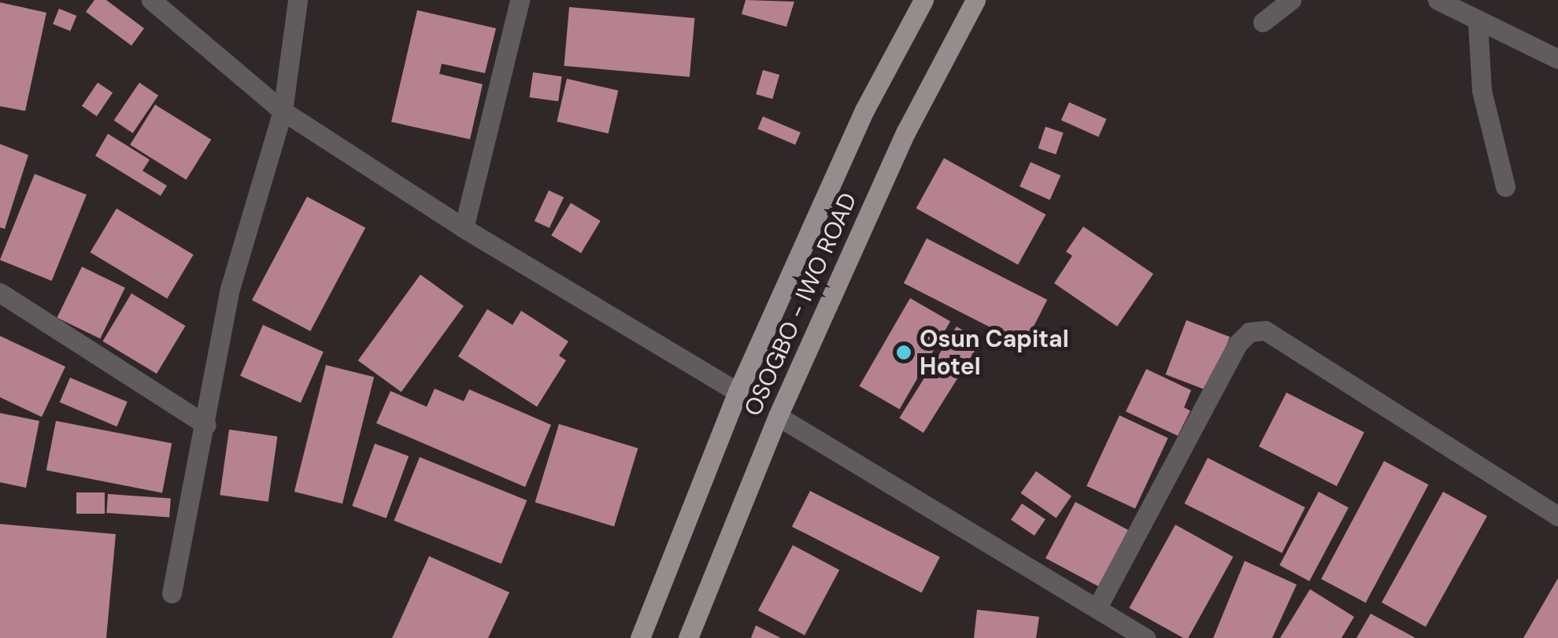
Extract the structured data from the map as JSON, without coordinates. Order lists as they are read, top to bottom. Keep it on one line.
{"streets":{"main road":["OSOGBO - IWO ROAD"]},"places":["Osun Capital Hotel"]}
